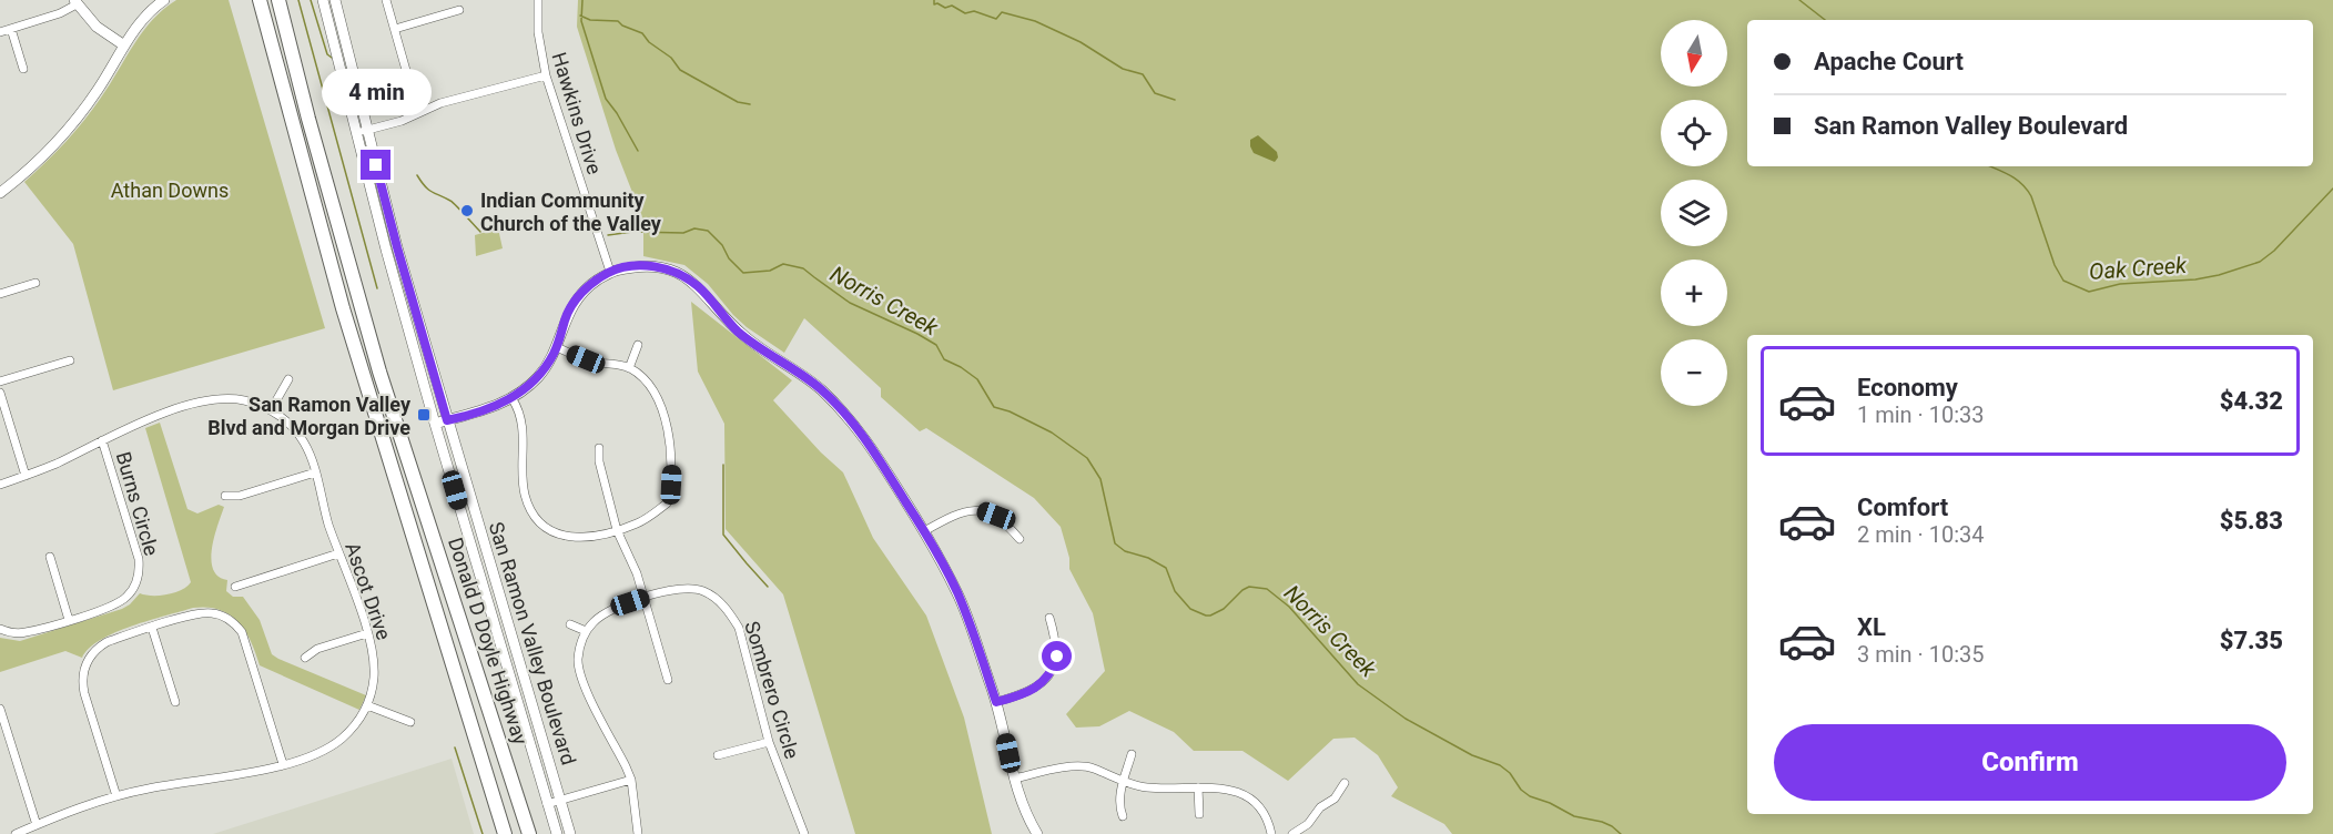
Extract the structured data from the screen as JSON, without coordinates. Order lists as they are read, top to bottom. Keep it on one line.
{"streets":{"highway":["Donald D Doyle Highway"],"main road":["San Ramon Valley Boulevard"],"street":["Hawkins Drive","Burns Circle","Ascot Drive","Sombrero Circle"]},"crossings":[["Burns Circle","Ascot Drive"]],"water":["Oak Creek","Norris Creek"],"parks":["Athan Downs"],"places":{"other":["Indian Community Church of the Valley"],"transit":["San Ramon Valley Blvd and Morgan Drive"]},"north":"bottom","page":{"map_buttons":["+","−"],"banner":["Apache Court","San Ramon Valley Boulevard"],"bubble":"4 min","list":[{"name":"Economy","note":"1 min · 10:33","value":"$4.32"},{"name":"Comfort","note":"2 min · 10:34","value":"$5.83"},{"name":"XL","note":"3 min · 10:35","value":"$7.35"}],"buttons":"Confirm"}}
